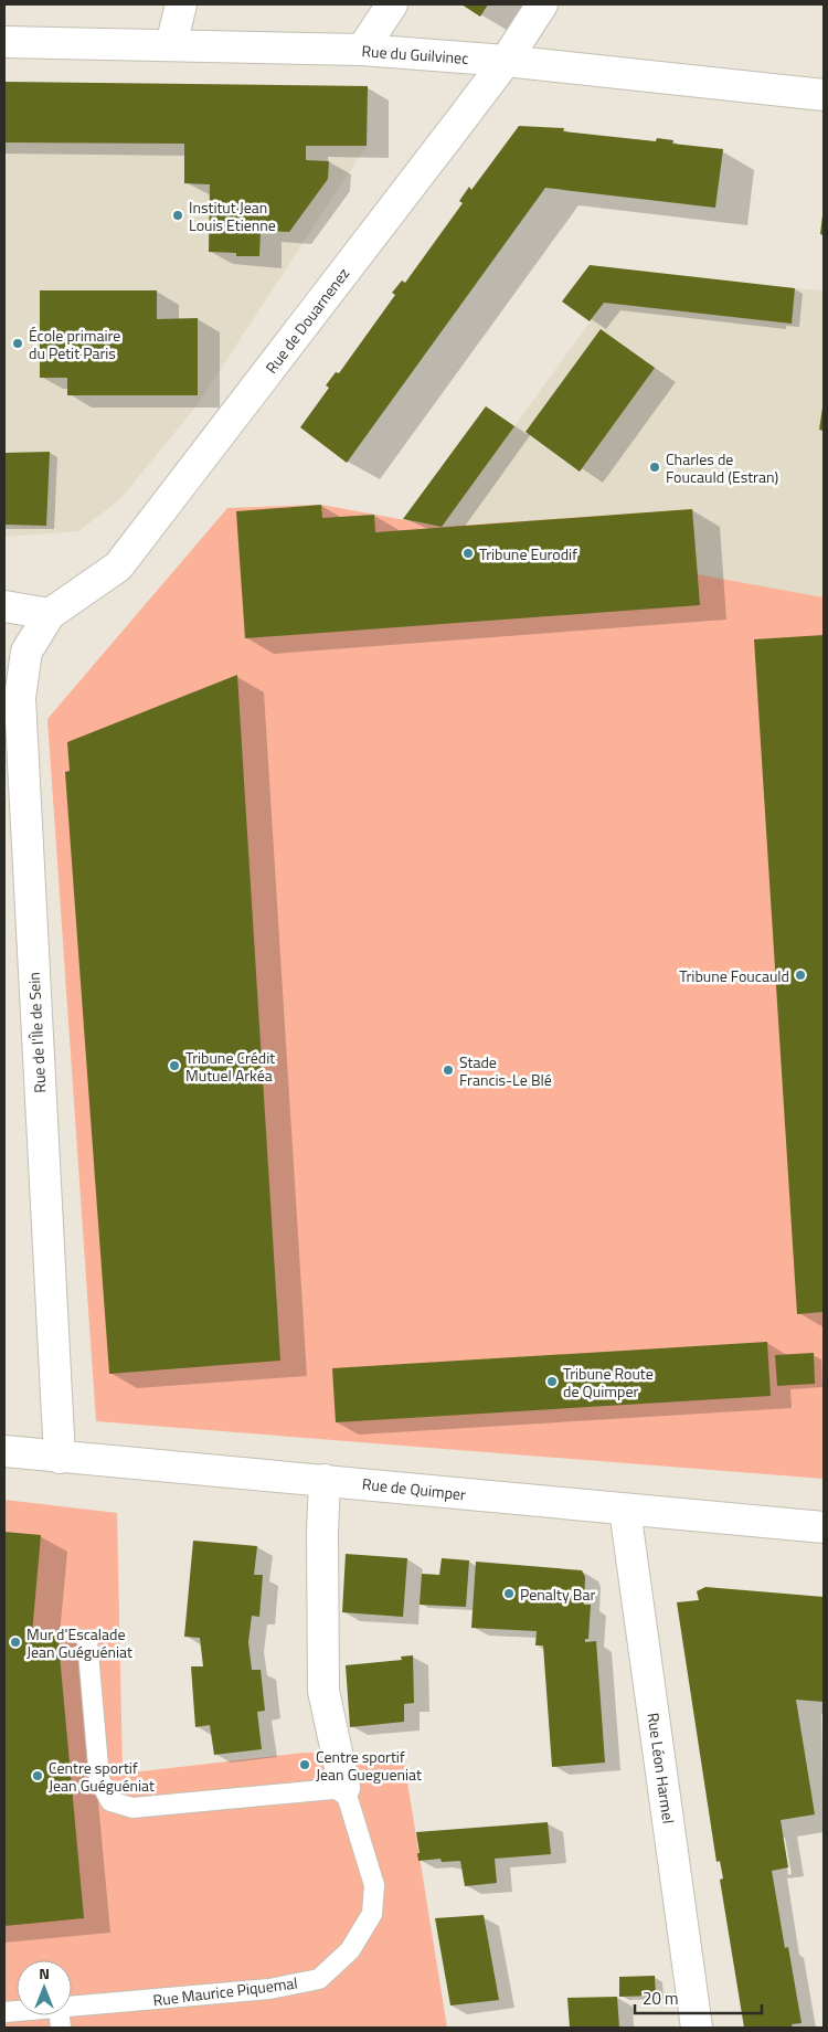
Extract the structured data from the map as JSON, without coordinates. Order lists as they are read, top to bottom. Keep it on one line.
{"streets":{"street":["Rue du Guilvinec","Rue de Douarnenez","Rue de l'Île de Sein","Rue de Quimper","Rue Léon Harmel","Rue Maurice Piquemal"]},"crossings":[["Rue du Guilvinec","Rue de Douarnenez"],["Rue de Douarnenez","Rue de l'Île de Sein"],["Rue de l'Île de Sein","Rue de Quimper"],["Rue de Quimper","Rue Léon Harmel"],["Rue de Quimper","Rue Maurice Piquemal"]],"places":["Institut Jean Louis Etienne","École primaire du Petit Paris","Charles de Foucauld (Estran)","Tribune Eurodif","Tribune Foucauld","Tribune Crédit Mutuel Arkéa","Stade Francis-Le Blé","Tribune Route de Quimper","Penalty Bar","Mur d'Escalade Jean Guéguéniat","Centre sportif Jean Guegueniat","Centre sportif Jean Guéguéniat"],"scale_bar":"20 m","north":"top"}
